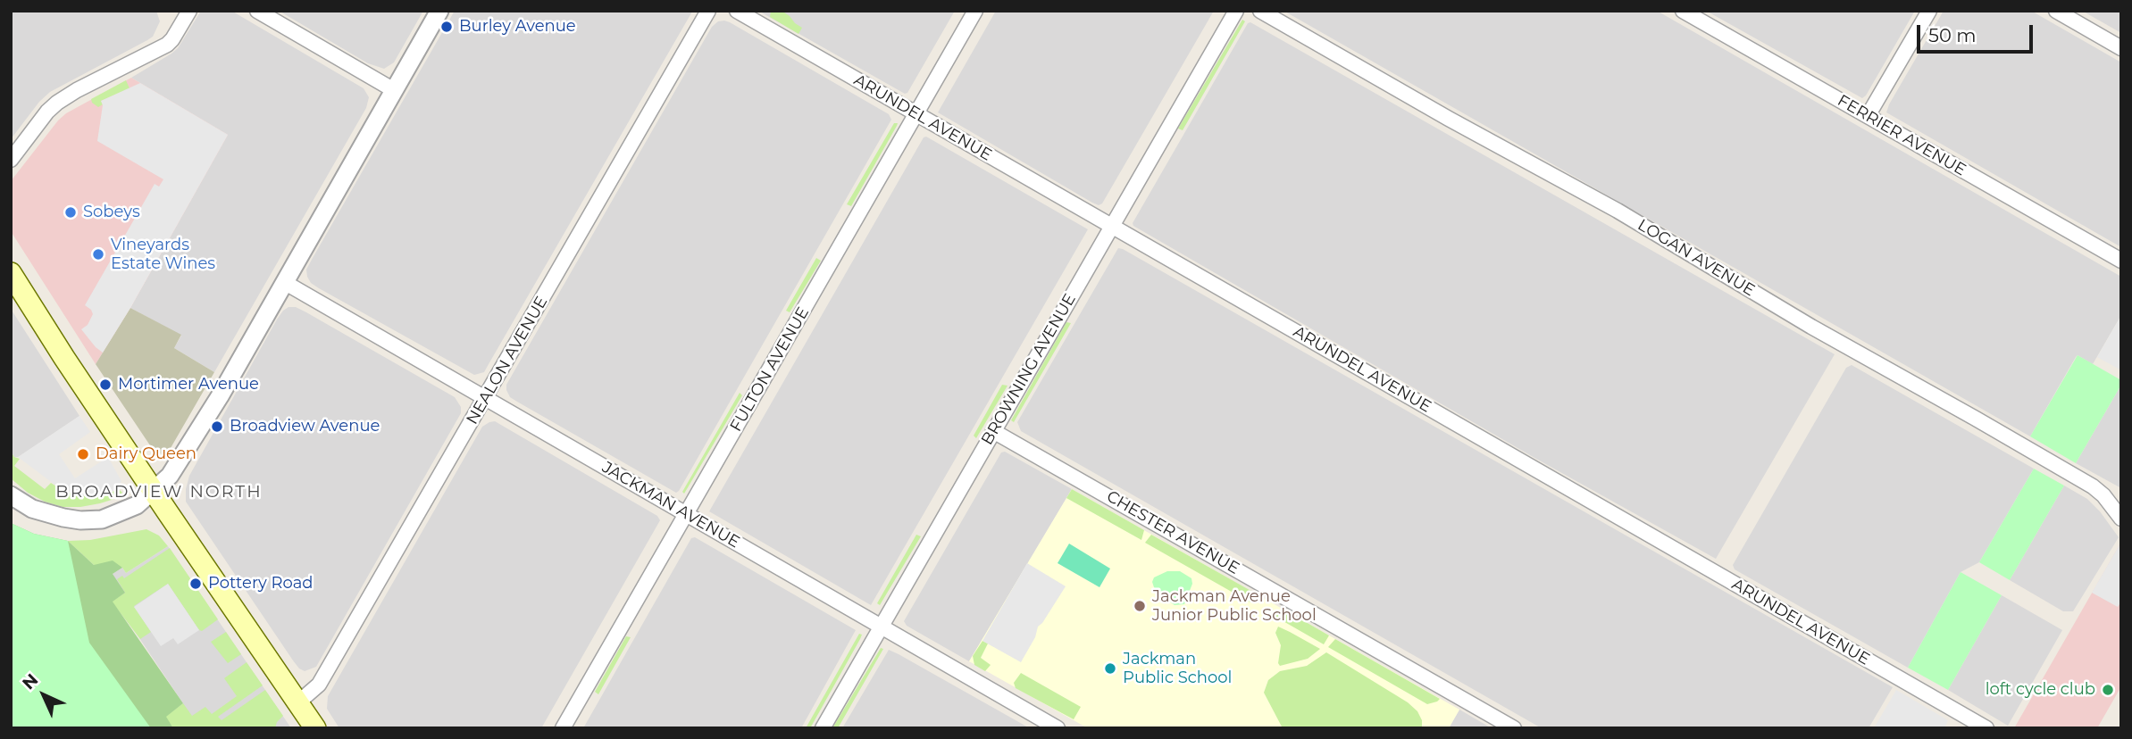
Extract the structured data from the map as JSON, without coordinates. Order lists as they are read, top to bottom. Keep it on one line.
{"streets":{"street":["ARUNDEL AVENUE","FERRIER AVENUE","LOGAN AVENUE","NEALON AVENUE","FULTON AVENUE","BROWNING AVENUE","JACKMAN AVENUE","CHESTER AVENUE"]},"crossings":[["ARUNDEL AVENUE","FULTON AVENUE"],["ARUNDEL AVENUE","BROWNING AVENUE"],["NEALON AVENUE","JACKMAN AVENUE"],["FULTON AVENUE","JACKMAN AVENUE"],["BROWNING AVENUE","JACKMAN AVENUE"],["BROWNING AVENUE","CHESTER AVENUE"]],"districts":["BROADVIEW NORTH"],"places":["Burley Avenue","Sobeys","Vineyards Estate Wines","Mortimer Avenue","Broadview Avenue","Dairy Queen","Pottery Road","Jackman Avenue Junior Public School","Jackman Public School","loft cycle club"],"scale_bar":"50 m","north":"top left"}
